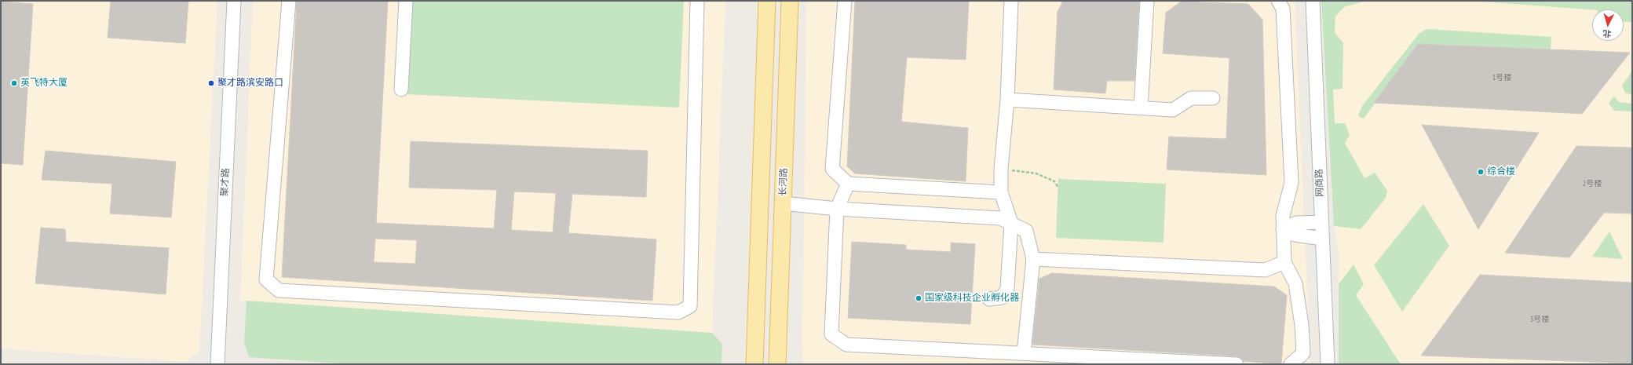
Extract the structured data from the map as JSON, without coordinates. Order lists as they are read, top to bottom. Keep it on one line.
{"streets":{"main road":["长河路"],"street":["聚才路","网商路"]},"places":["英飞特大厦","聚才路滨安路口","综合楼","国家级科技企业孵化器"],"house_numbers":["1号楼","2号楼","3号楼"],"north":"bottom"}
